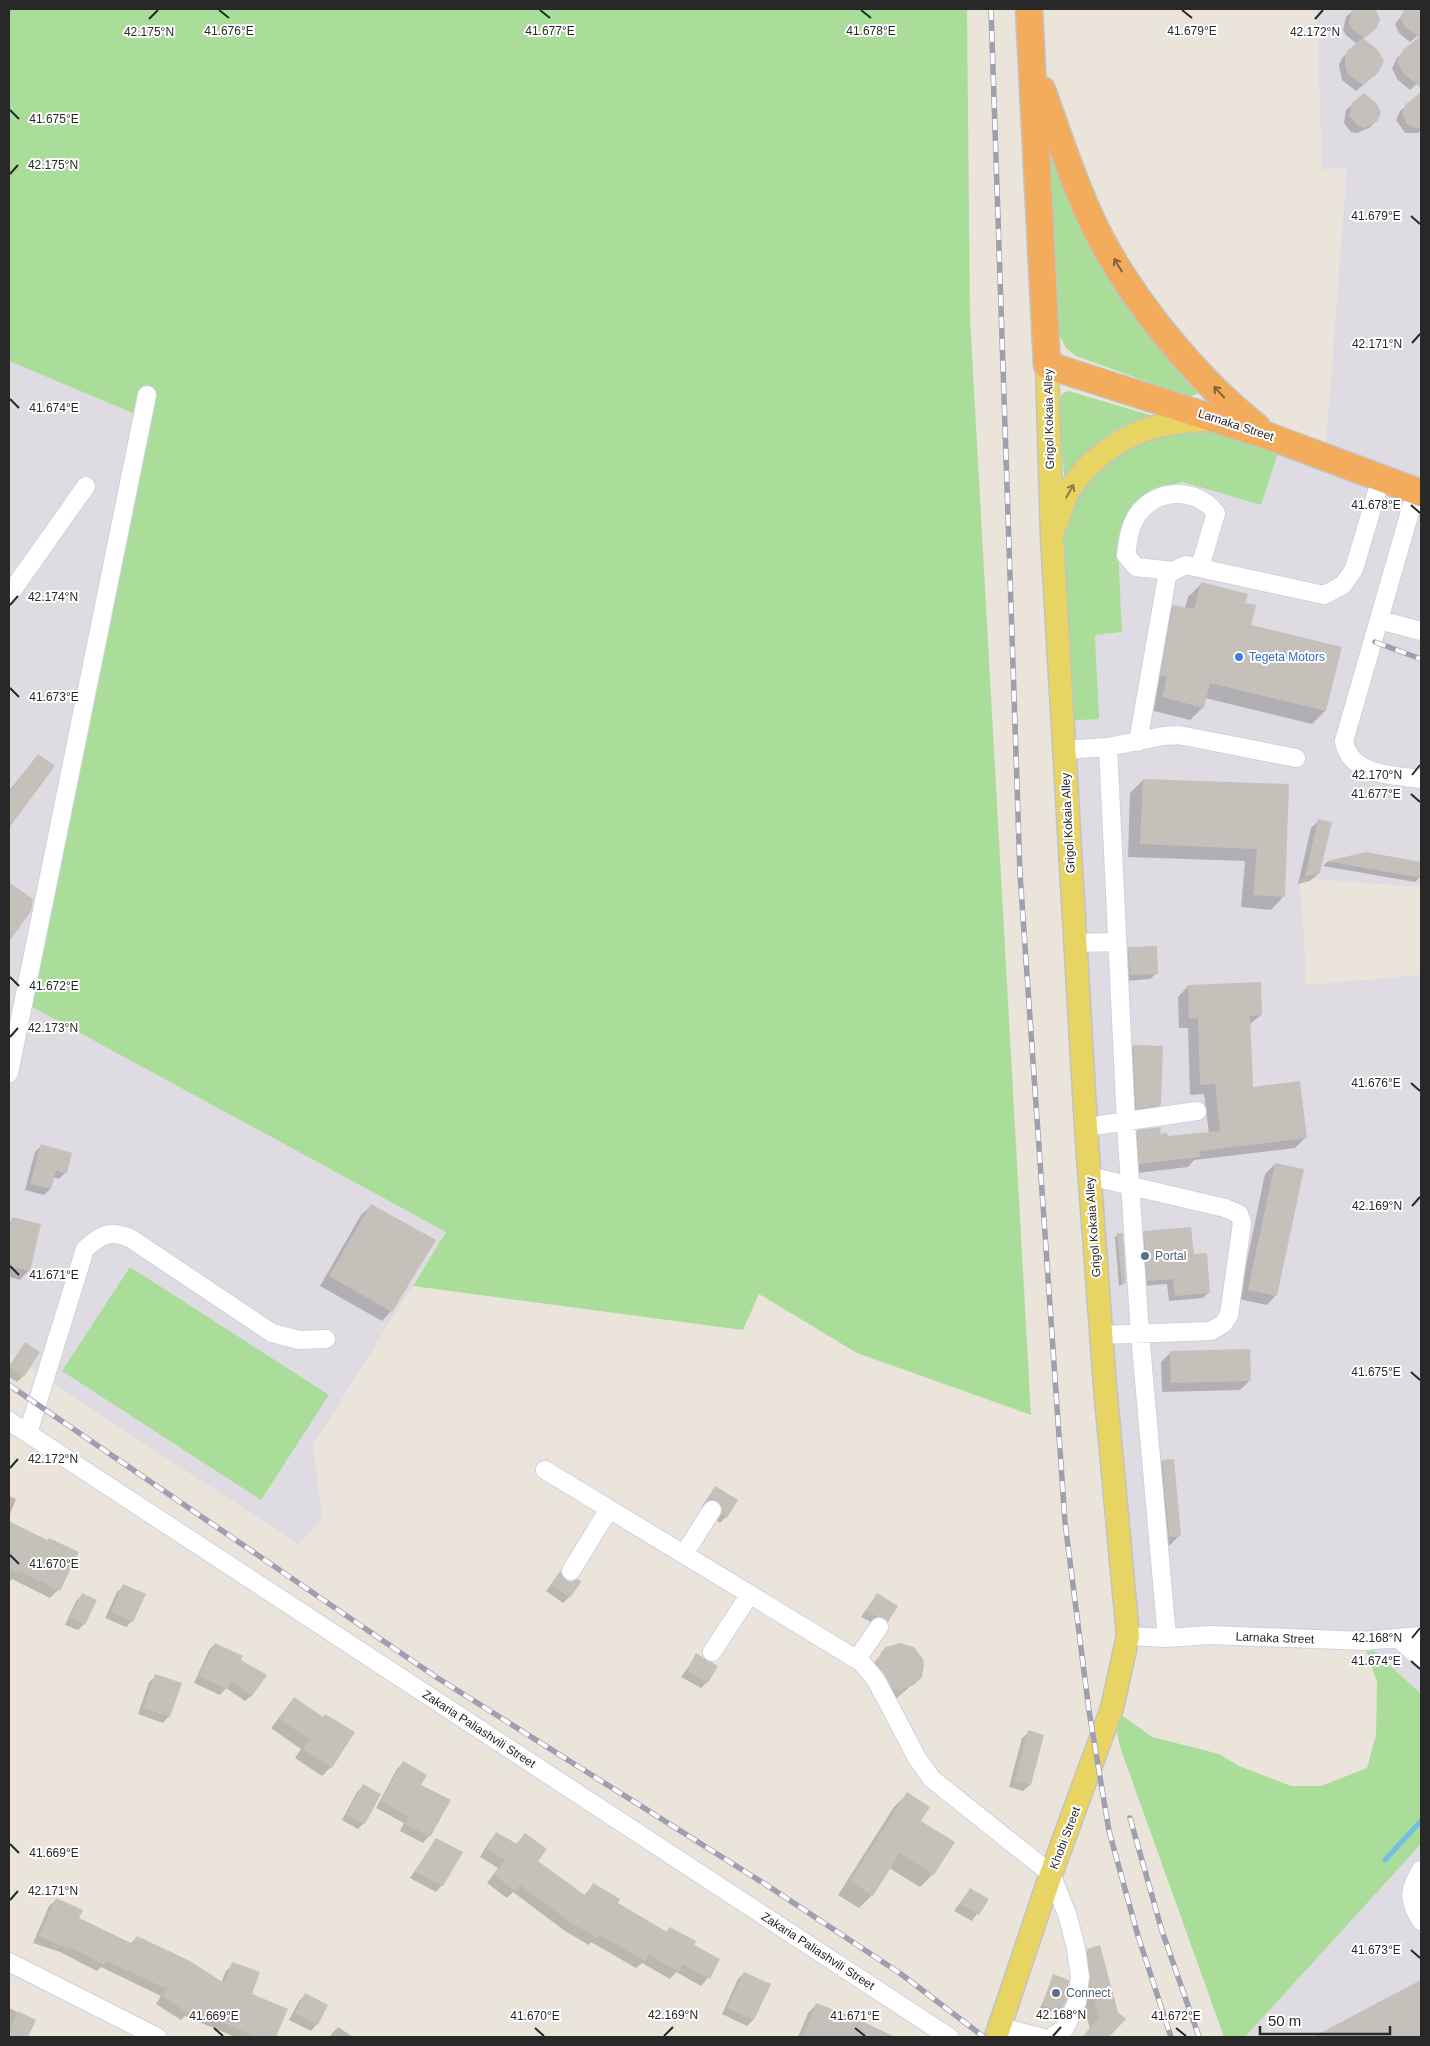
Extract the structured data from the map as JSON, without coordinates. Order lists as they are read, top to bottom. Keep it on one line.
{"streets":{"highway":["Grigol Kokaia Alley","Larnaka Street"],"main road":["Khobi Street"],"street":["Zakaria Paliashvili Street"]},"crossings":[["Grigol Kokaia Alley","Larnaka Street"],["Grigol Kokaia Alley","Khobi Street"],["Larnaka Street","Khobi Street"]],"places":["Tegeta Motors","Portal","Connect"],"scale_bar":"50 m","coordinates":["41.676°E","41.677°E","41.678°E","41.679°E","42.175°N","42.172°N","41.675°E","42.171°N","41.674°E","42.174°N","41.673°E","42.170°N","41.672°E","42.173°N","42.169°N","41.671°E","41.670°E","42.168°N","41.669°E"]}
